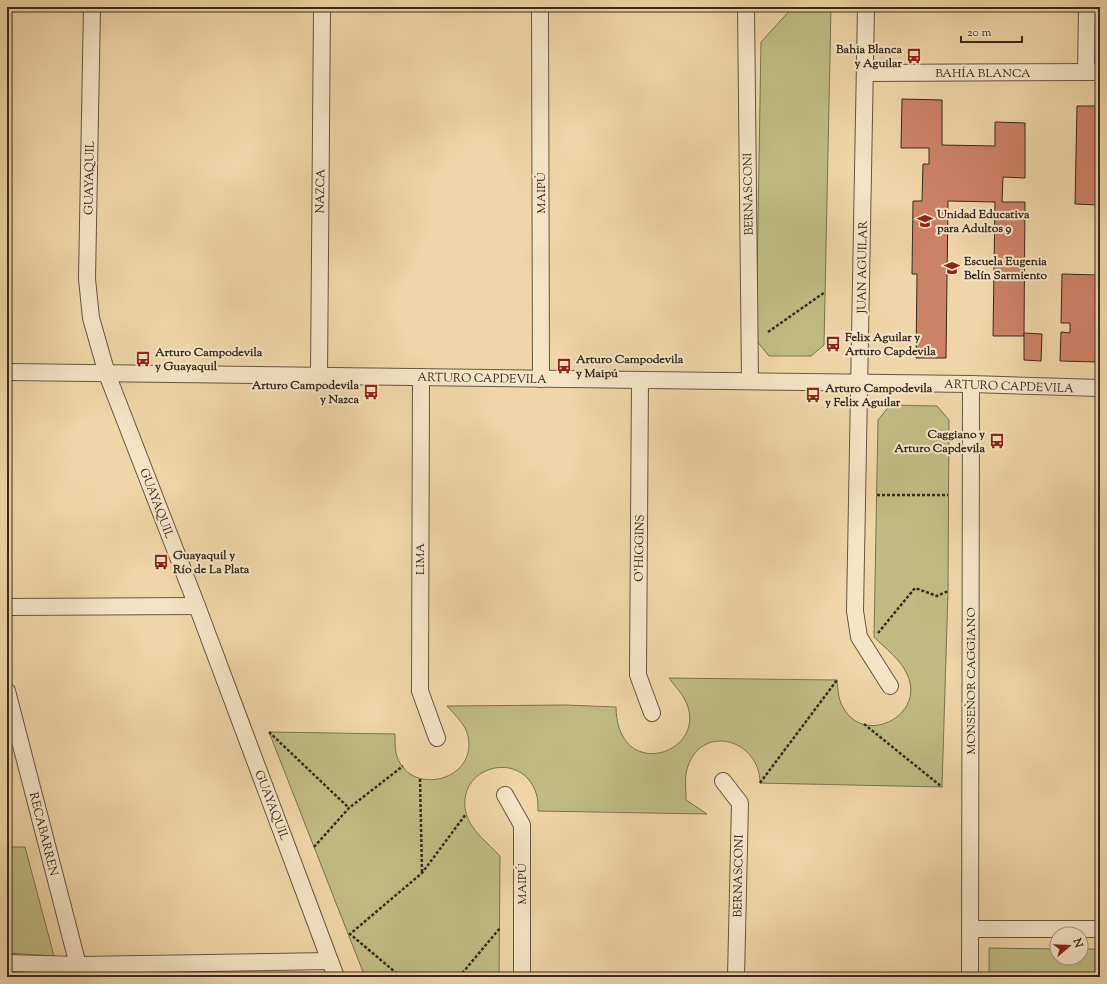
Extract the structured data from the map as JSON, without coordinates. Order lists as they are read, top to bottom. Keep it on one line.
{"streets":{"street":["BAHÍA BLANCA","GUAYAQUIL","NAZCA","MAIPÚ","BERNASCONI","JUAN AGUILAR","ARTURO CAPDEVILA","O'HIGGINS","LIMA","MONSEÑOR CAGGIANO","RECABARREN"]},"crossings":[["BAHÍA BLANCA","JUAN AGUILAR"],["GUAYAQUIL","ARTURO CAPDEVILA"],["NAZCA","ARTURO CAPDEVILA"],["MAIPÚ","ARTURO CAPDEVILA"],["BERNASCONI","ARTURO CAPDEVILA"],["JUAN AGUILAR","ARTURO CAPDEVILA"],["ARTURO CAPDEVILA","O'HIGGINS"],["ARTURO CAPDEVILA","LIMA"],["ARTURO CAPDEVILA","MONSEÑOR CAGGIANO"]],"places":{"bus stop":["Bahia Blanca y Aguilar","Felix Aguilar y Arturo Capdevila","Arturo Campodevila y Guayaquil","Arturo Campodevila y Maipú","Arturo Campodevila y Nazca","Arturo Campodevila y Felix Aguilar","Caggiano y Arturo Capdevila","Guayaquil y Río de La Plata"],"school or university":["Unidad Educativa para Adultos 9","Escuela Eugenia Belín Sarmiento"]},"scale_bar":"20 m","north":"right"}
